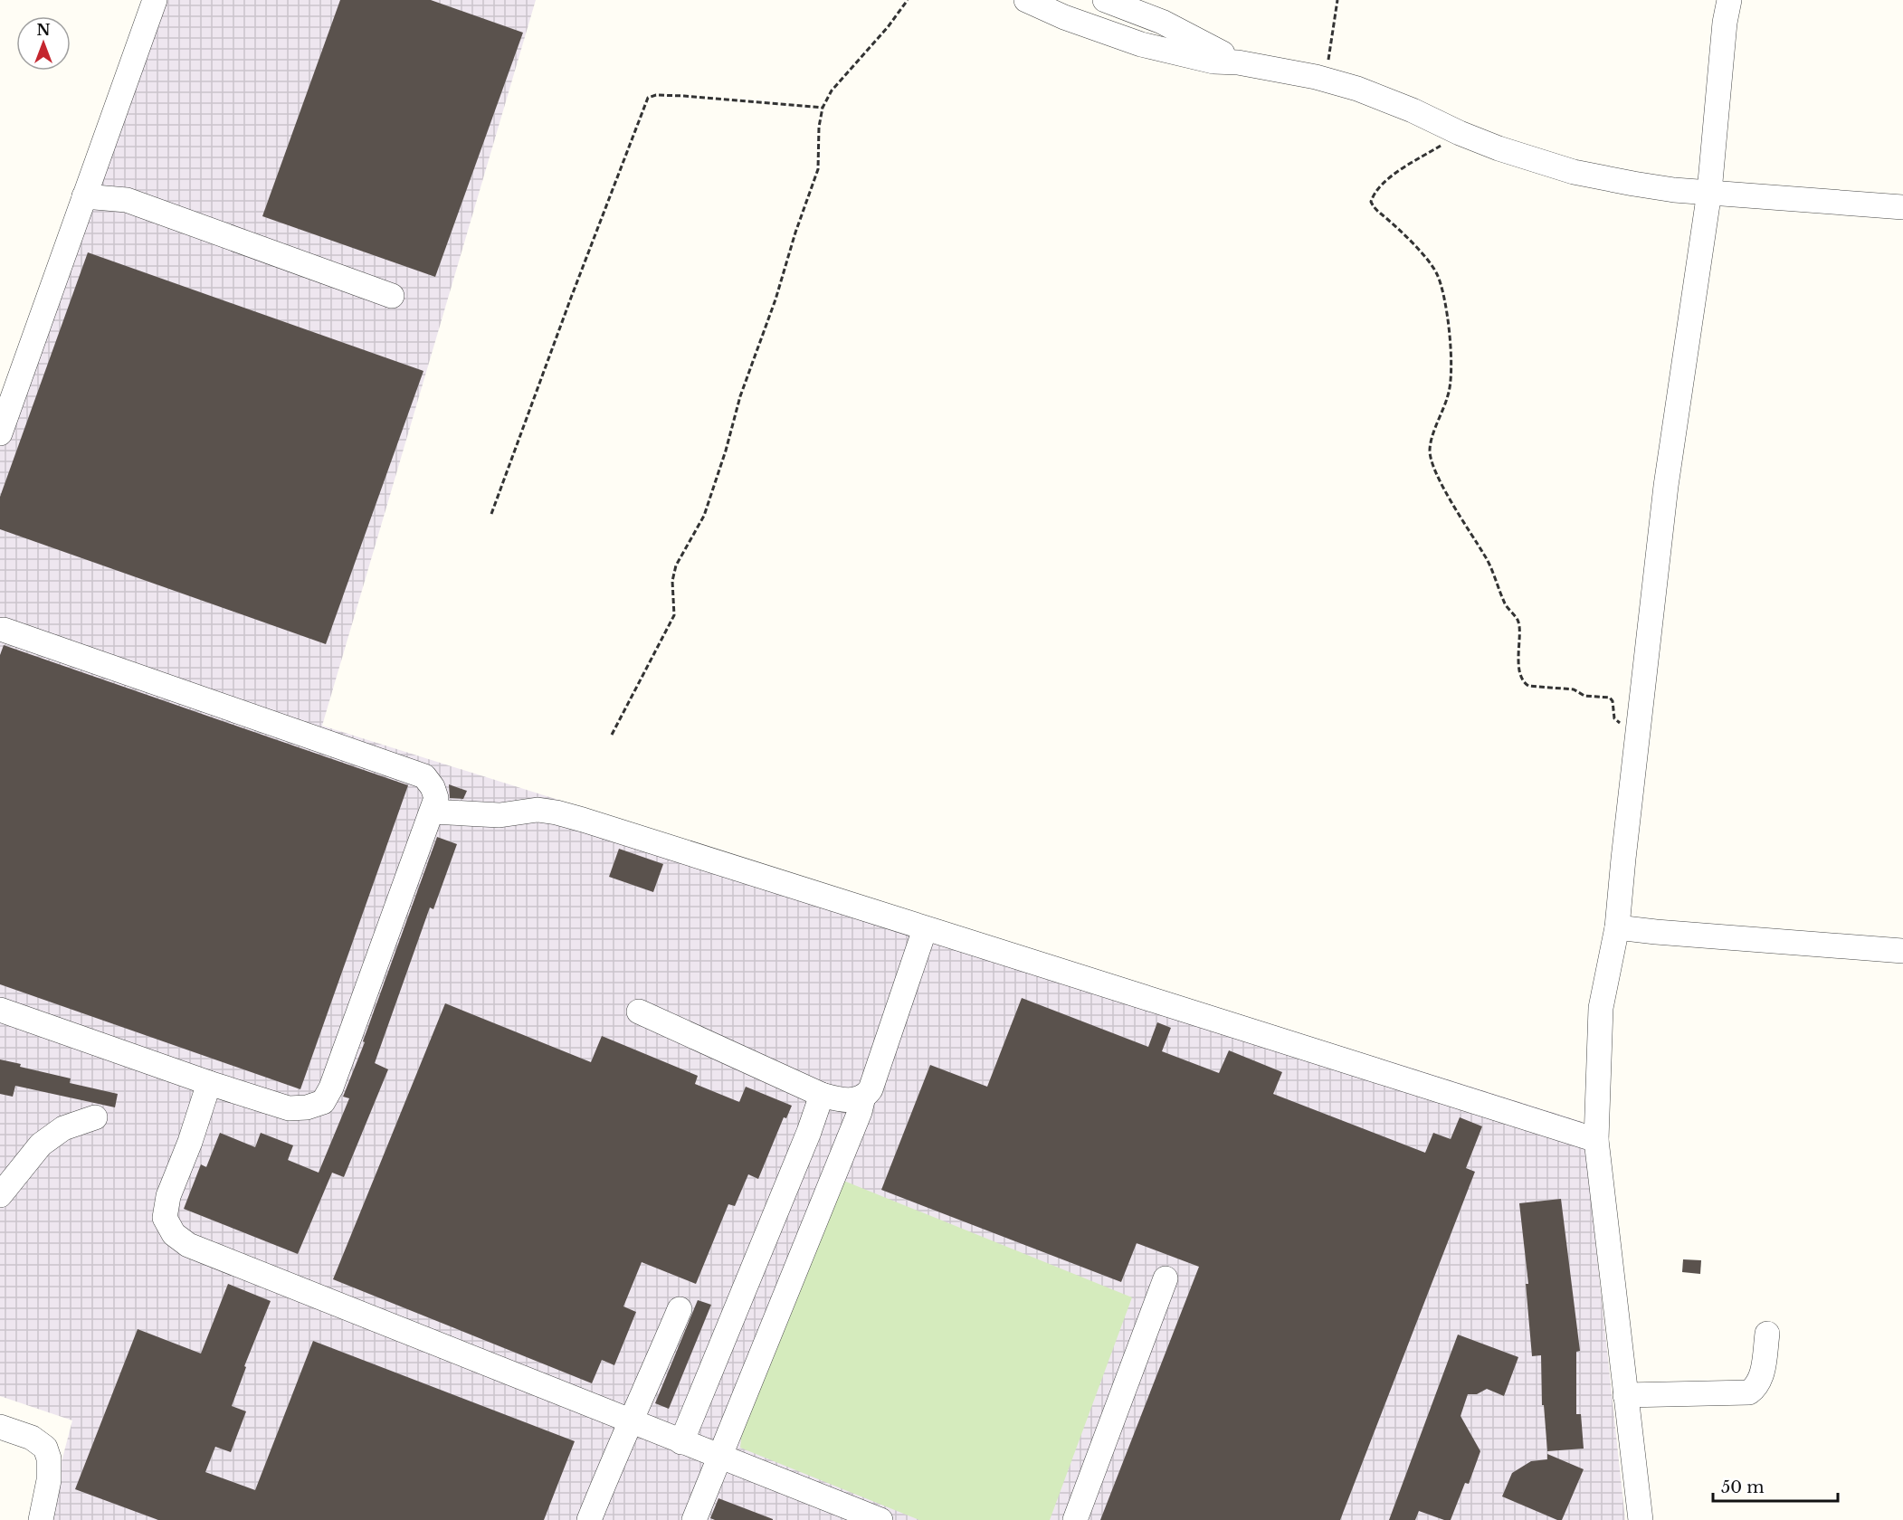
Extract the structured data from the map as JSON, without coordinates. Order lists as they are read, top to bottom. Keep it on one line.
{"scale_bar":"50 m","north":"top"}
